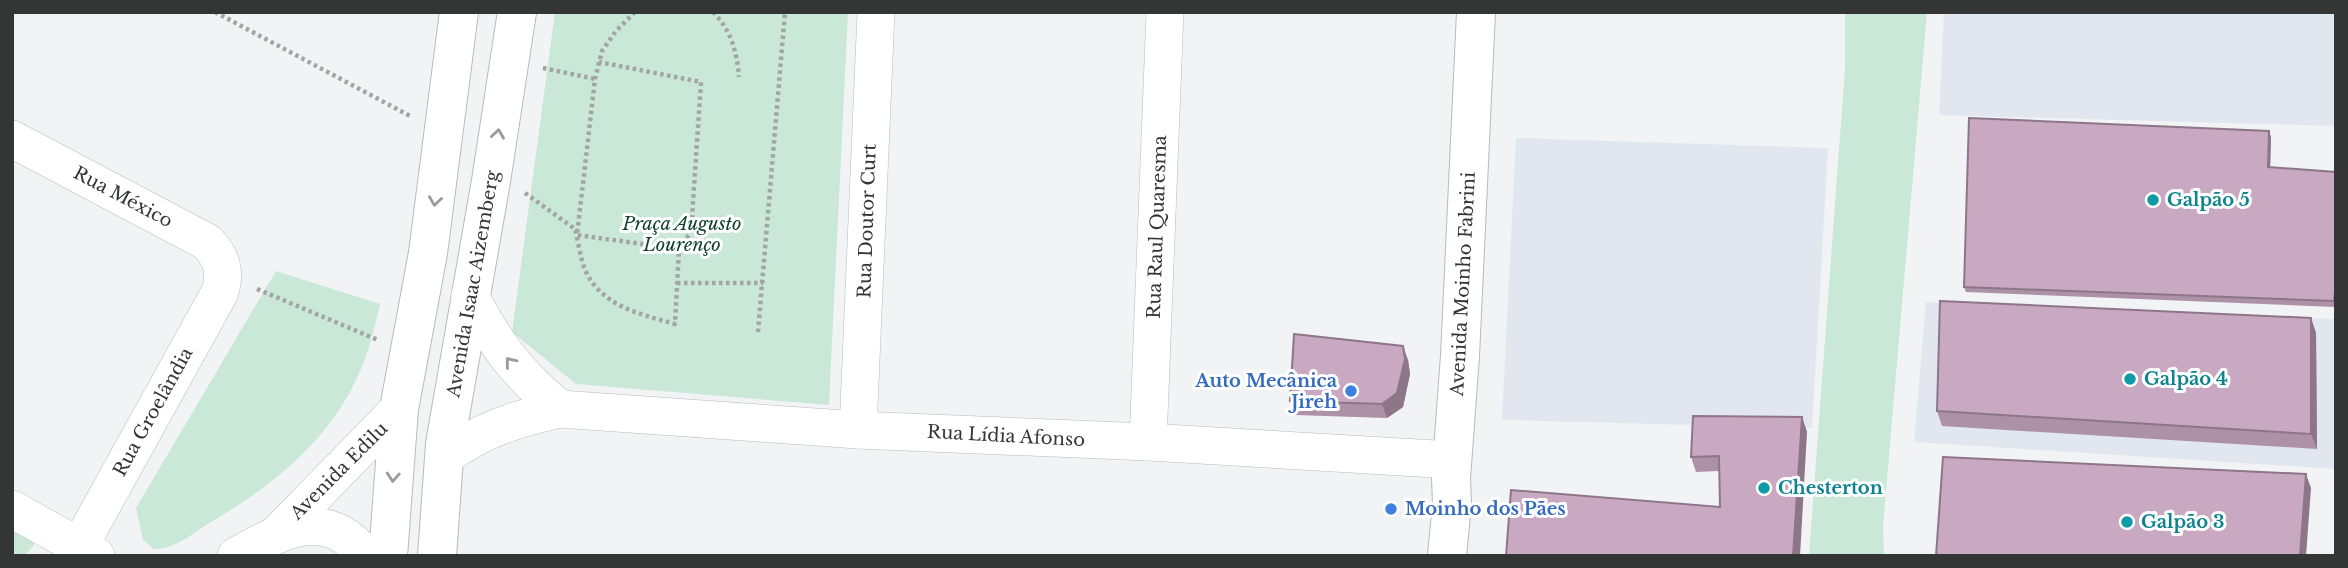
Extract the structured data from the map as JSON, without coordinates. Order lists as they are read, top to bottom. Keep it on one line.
{"streets":{"street":["Rua México","Rua Doutor Curt","Rua Raul Quaresma","Avenida Isaac Aizemberg","Avenida Moinho Fabrini","Rua Groelândia","Rua Lídia Afonso","Avenida Edilu"]},"crossings":[["Rua México","Rua Groelândia"],["Rua Doutor Curt","Rua Lídia Afonso"],["Rua Raul Quaresma","Rua Lídia Afonso"],["Avenida Isaac Aizemberg","Rua Lídia Afonso"],["Avenida Moinho Fabrini","Rua Lídia Afonso"]],"parks":["Praça Augusto Lourenço"],"places":["Galpão 5","Galpão 4","Auto Mecânica Jireh","Chesterton","Moinho dos Pães","Galpão 3"]}
